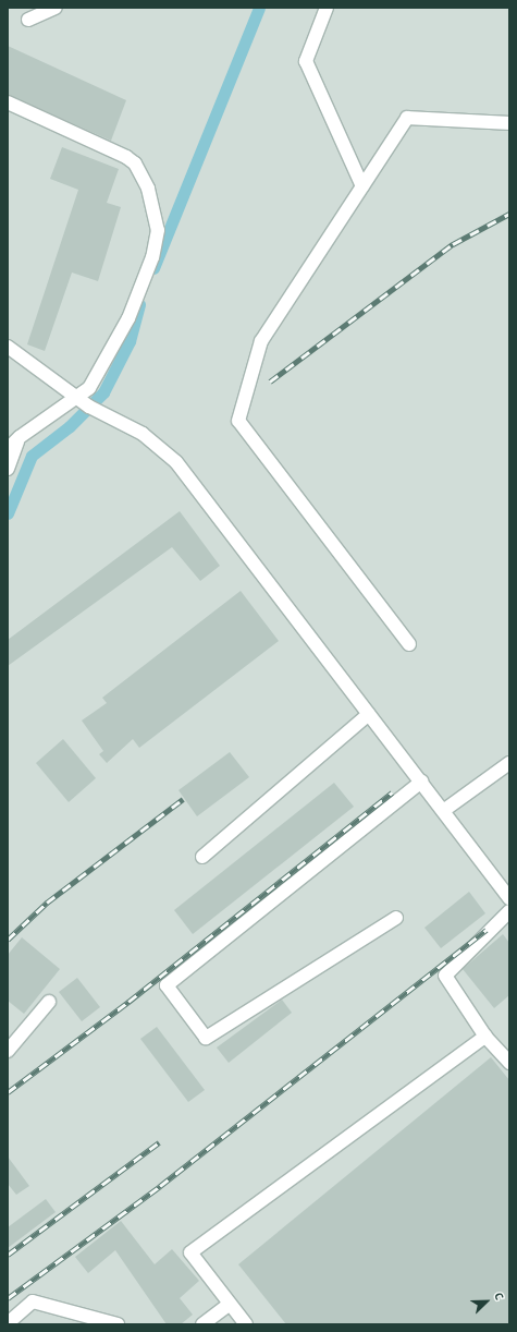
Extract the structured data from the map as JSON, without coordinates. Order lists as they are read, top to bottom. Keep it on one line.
{"north":"top right"}
